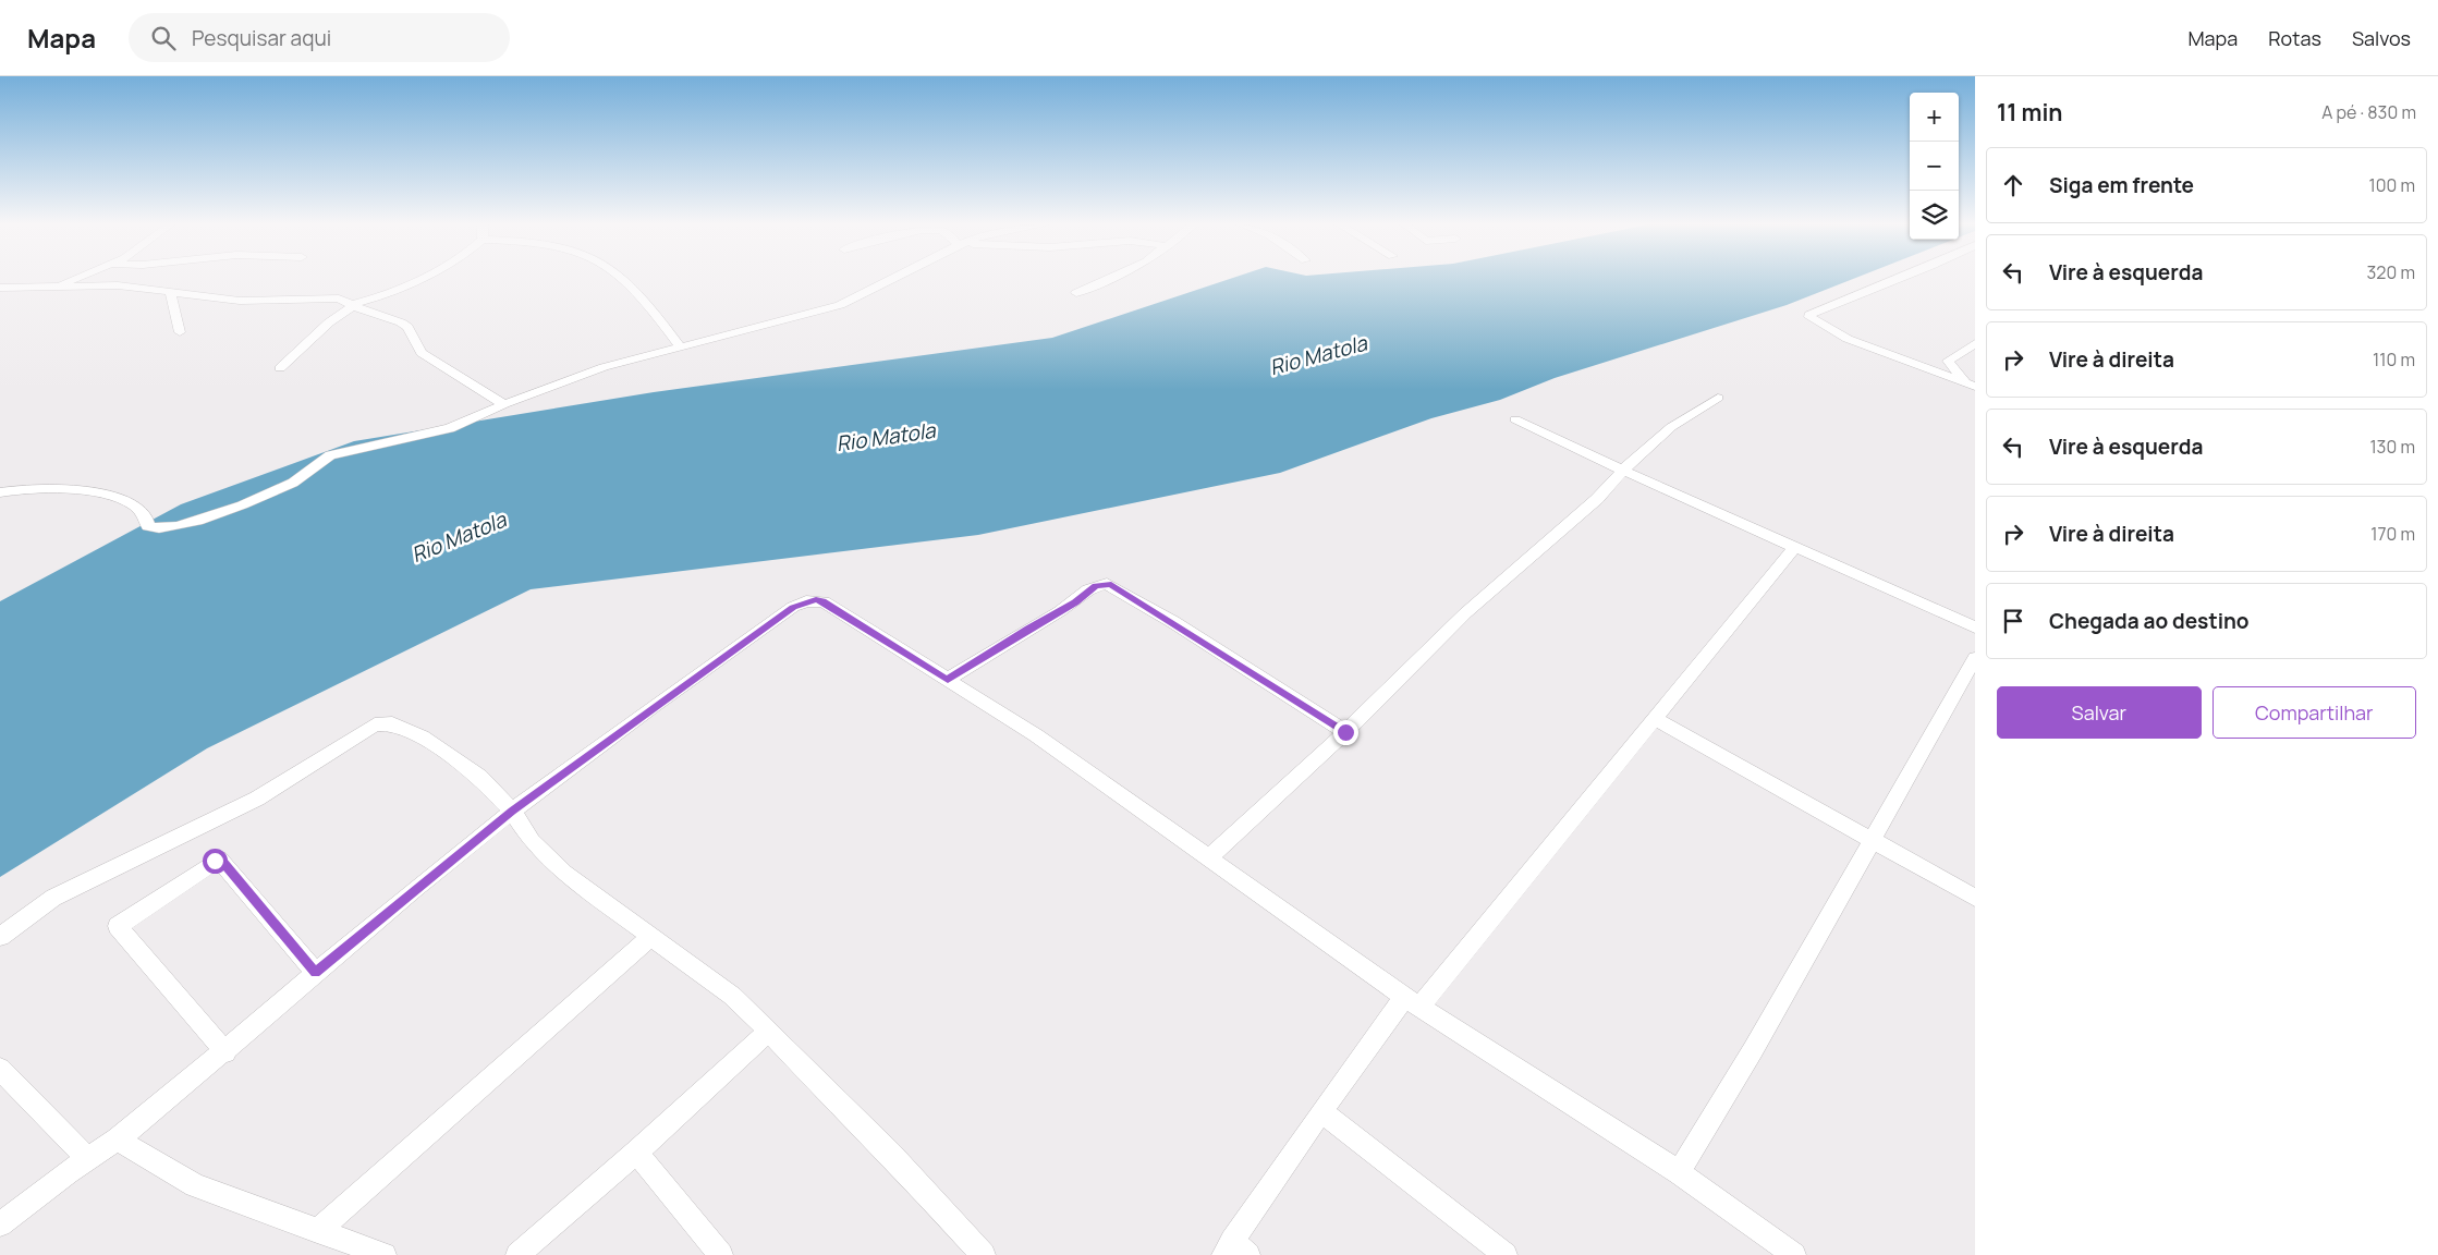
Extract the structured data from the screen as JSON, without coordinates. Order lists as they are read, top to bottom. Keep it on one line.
{"water":["Rio Matola"],"page":{"header":"Mapa","search":"Pesquisar aqui","nav":["Mapa","Rotas","Salvos"],"heading":["11 min","A pé · 830 m"],"map_buttons":["+","−"],"list":[["Siga em frente","100 m"],["Vire à esquerda","320 m"],["Vire à direita","110 m"],["Vire à esquerda","130 m"],["Vire à direita","170 m"],"Chegada ao destino"],"buttons":["Salvar","Compartilhar"]}}
